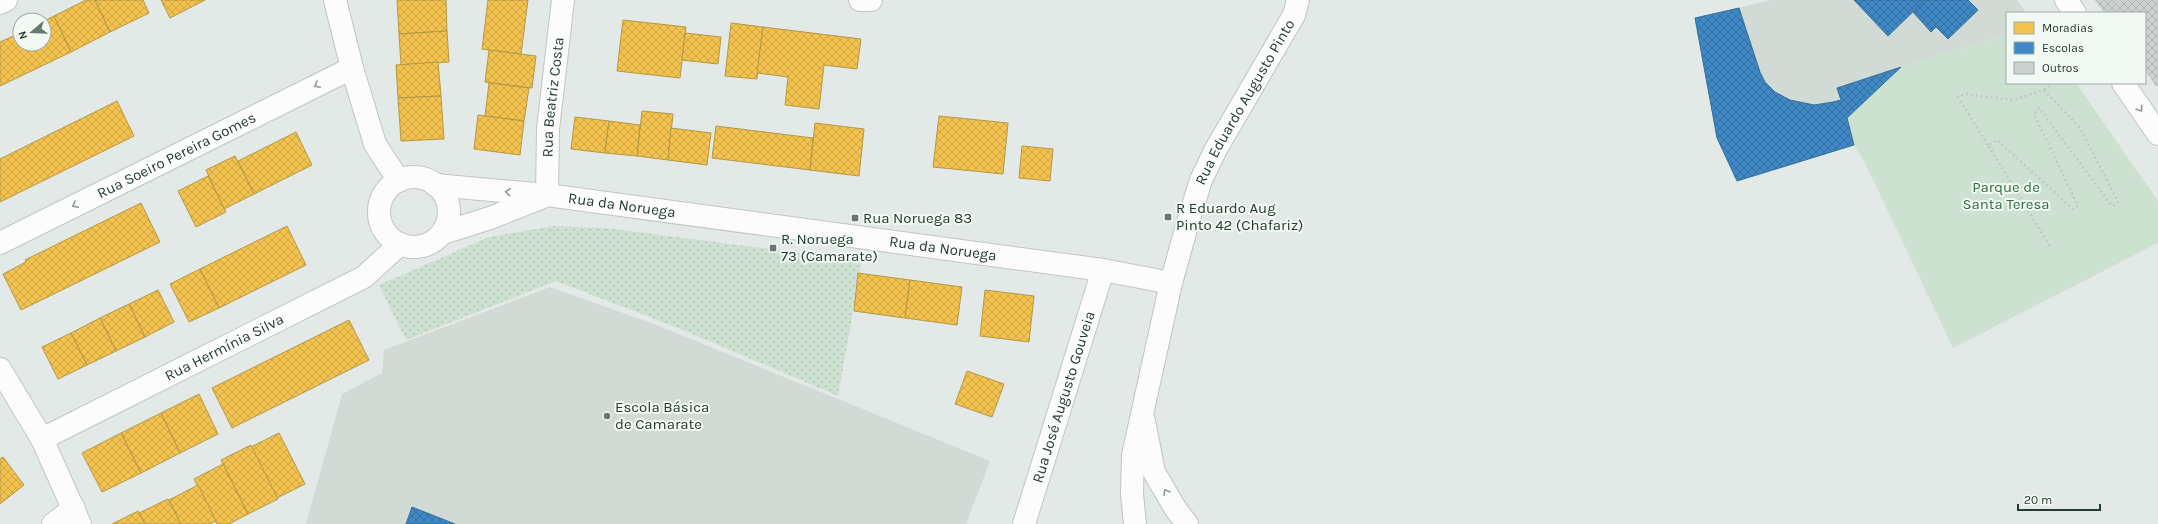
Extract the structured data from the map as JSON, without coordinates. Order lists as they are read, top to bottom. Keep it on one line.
{"streets":{"street":["Rua Beatriz Costa","Rua Eduardo Augusto Pinto","Rua Soeiro Pereira Gomes","Rua da Noruega","Rua Hermínia Silva","Rua José Augusto Gouveia"]},"crossings":[["Rua Beatriz Costa","Rua da Noruega"],["Rua Eduardo Augusto Pinto","Rua da Noruega"],["Rua da Noruega","Rua Hermínia Silva"],["Rua da Noruega","Rua José Augusto Gouveia"]],"one_way":["Rua Soeiro Pereira Gomes"],"parks":["Parque de Santa Teresa"],"places":{"transit":["R Eduardo Aug Pinto 42 (Chafariz)","Rua Noruega 83","R. Noruega 73 (Camarate)"],"other":["Escola Básica de Camarate"]},"legend":["Moradias","Escolas","Outros"],"scale_bar":"20 m","north":"left"}
